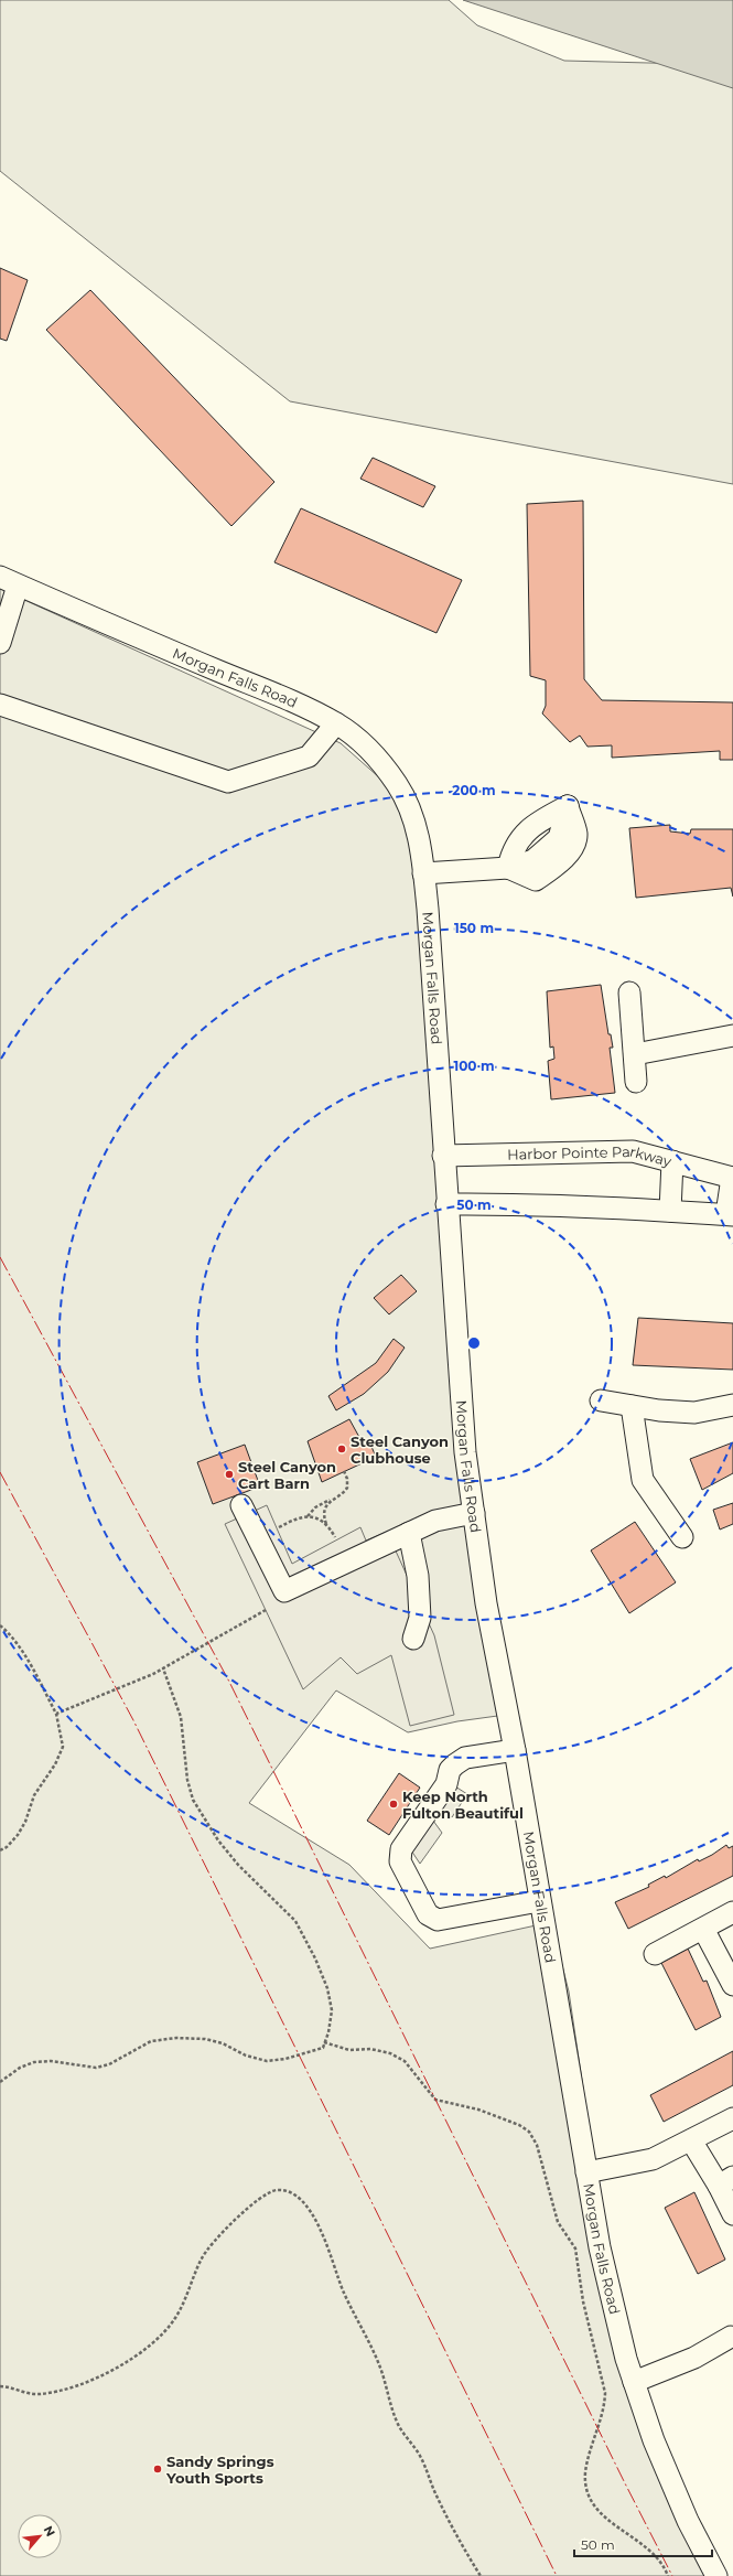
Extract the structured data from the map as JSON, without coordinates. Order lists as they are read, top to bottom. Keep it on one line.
{"streets":{"street":["Morgan Falls Road","Harbor Pointe Parkway"]},"crossings":[["Morgan Falls Road","Harbor Pointe Parkway"]],"places":["Steel Canyon Clubhouse","Steel Canyon Cart Barn","Keep North Fulton Beautiful","Sandy Springs Youth Sports"],"scale_bar":"50 m","north":"top right","rings":["200 m","150 m","100 m","50 m"]}
